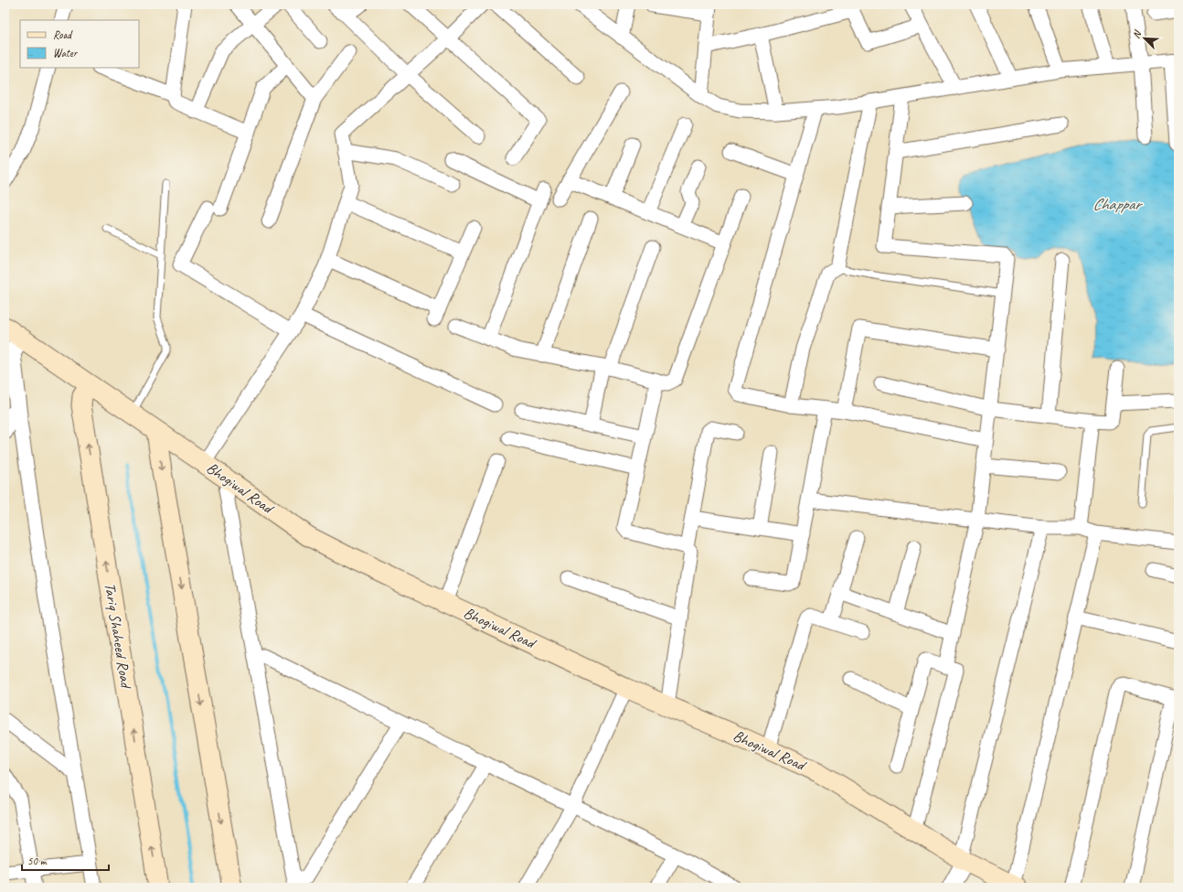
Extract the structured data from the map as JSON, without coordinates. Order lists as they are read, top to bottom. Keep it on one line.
{"streets":{"main road":["Bhogiwal Road","Tariq Shaheed Road"]},"crossings":[["Bhogiwal Road","Tariq Shaheed Road"]],"water":["Chappar"],"legend":["Road","Water"],"scale_bar":"50 m","north":"top left"}
